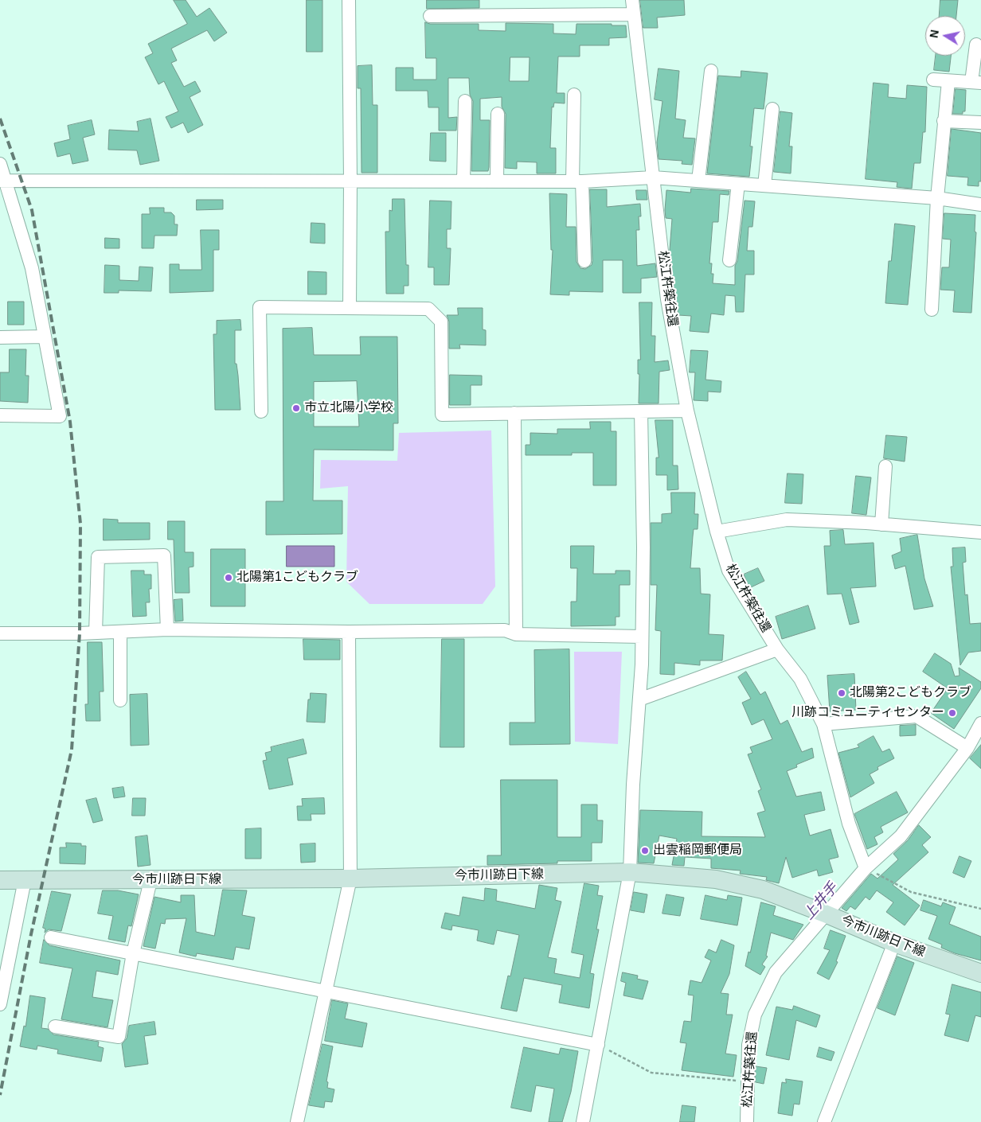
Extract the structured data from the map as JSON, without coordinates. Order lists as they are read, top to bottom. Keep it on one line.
{"streets":{"street":["松江杵築往還","今市川跡日下線"]},"crossings":[["松江杵築往還","今市川跡日下線"]],"water":["上井手"],"places":["市立北陽小学校","北陽第1こどもクラブ","北陽第2こどもクラブ","川跡コミュニティセンター","出雲稲岡郵便局"],"north":"left"}
